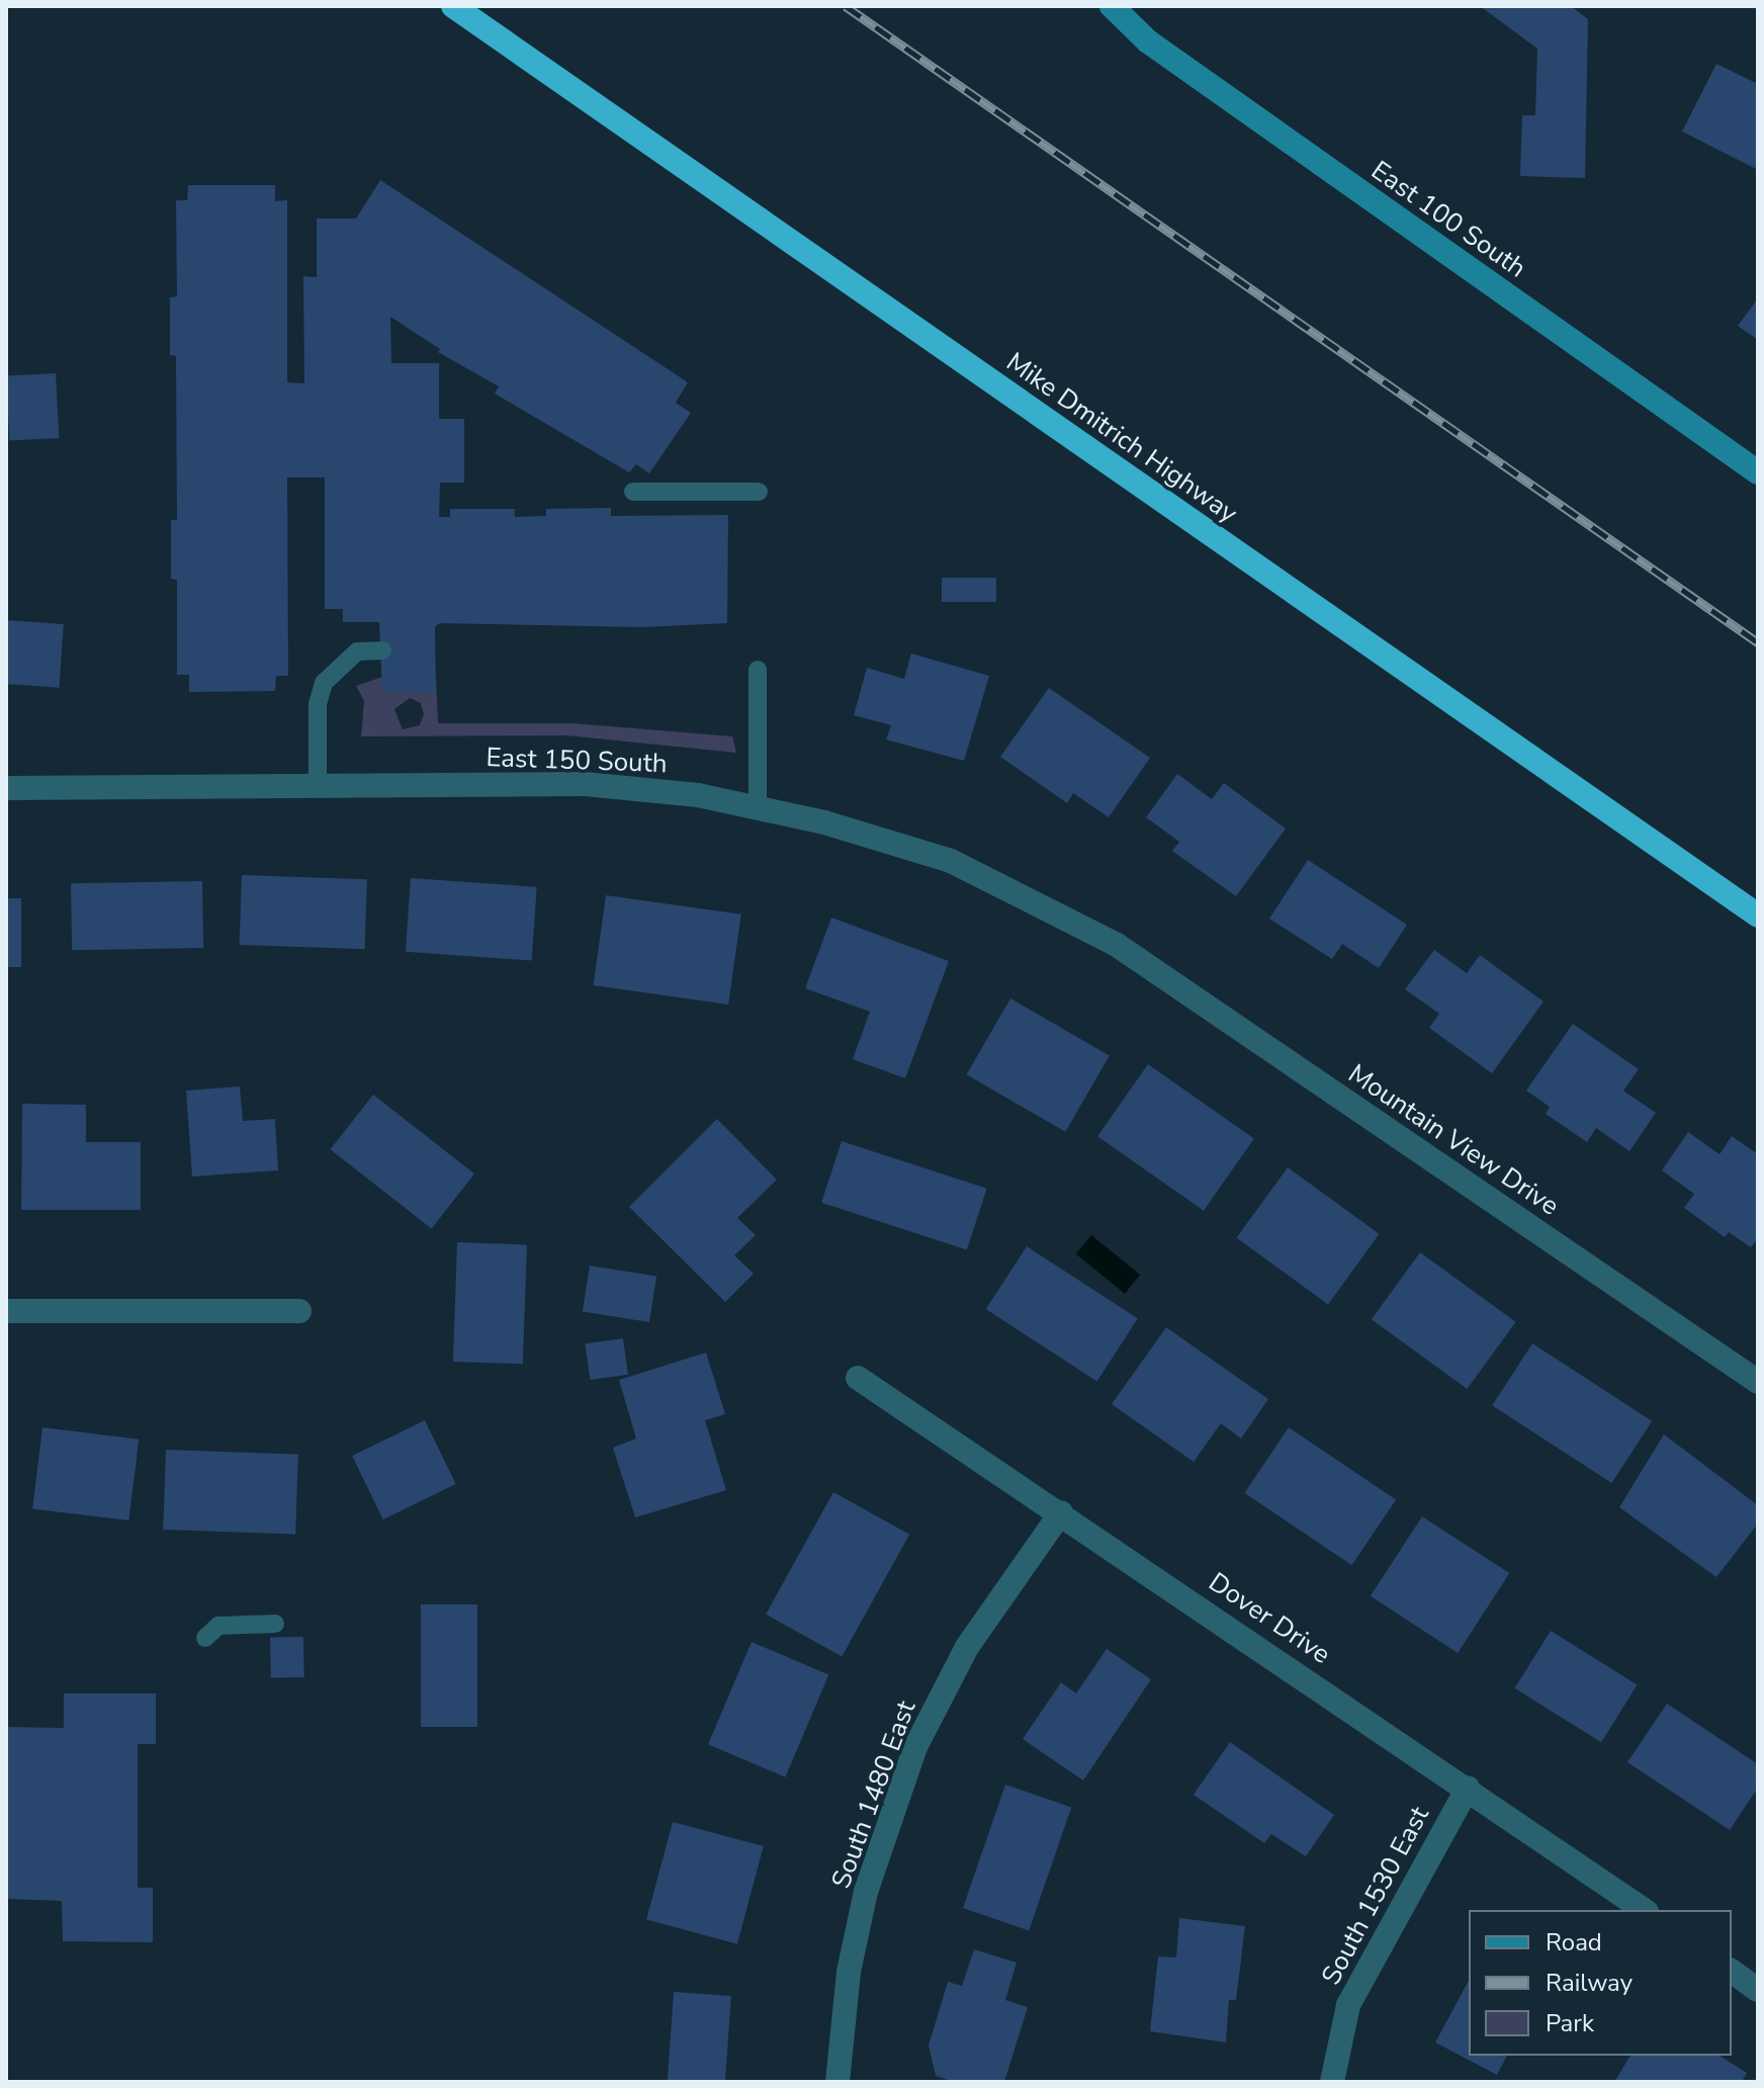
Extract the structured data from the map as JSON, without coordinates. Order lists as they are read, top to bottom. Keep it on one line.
{"streets":{"highway":["Mike Dmitrich Highway"],"street":["East 100 South","East 150 South","Mountain View Drive","Dover Drive","South 1480 East","South 1530 East"]},"crossings":[["East 150 South","Mountain View Drive"],["Dover Drive","South 1480 East"],["Dover Drive","South 1530 East"]],"legend":["Road","Railway","Park"]}
